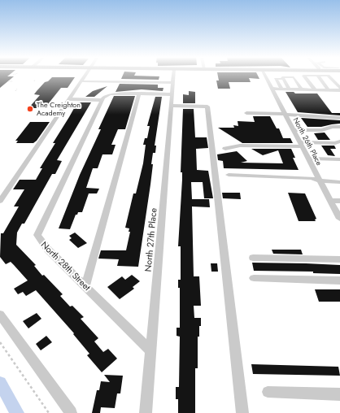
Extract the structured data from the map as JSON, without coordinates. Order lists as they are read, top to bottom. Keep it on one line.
{"streets":{"street":["North 26th Place","North 27th Place","North 28th Street"]},"crossings":[["North 27th Place","North 28th Street"]],"places":["The Creighton Academy"]}
